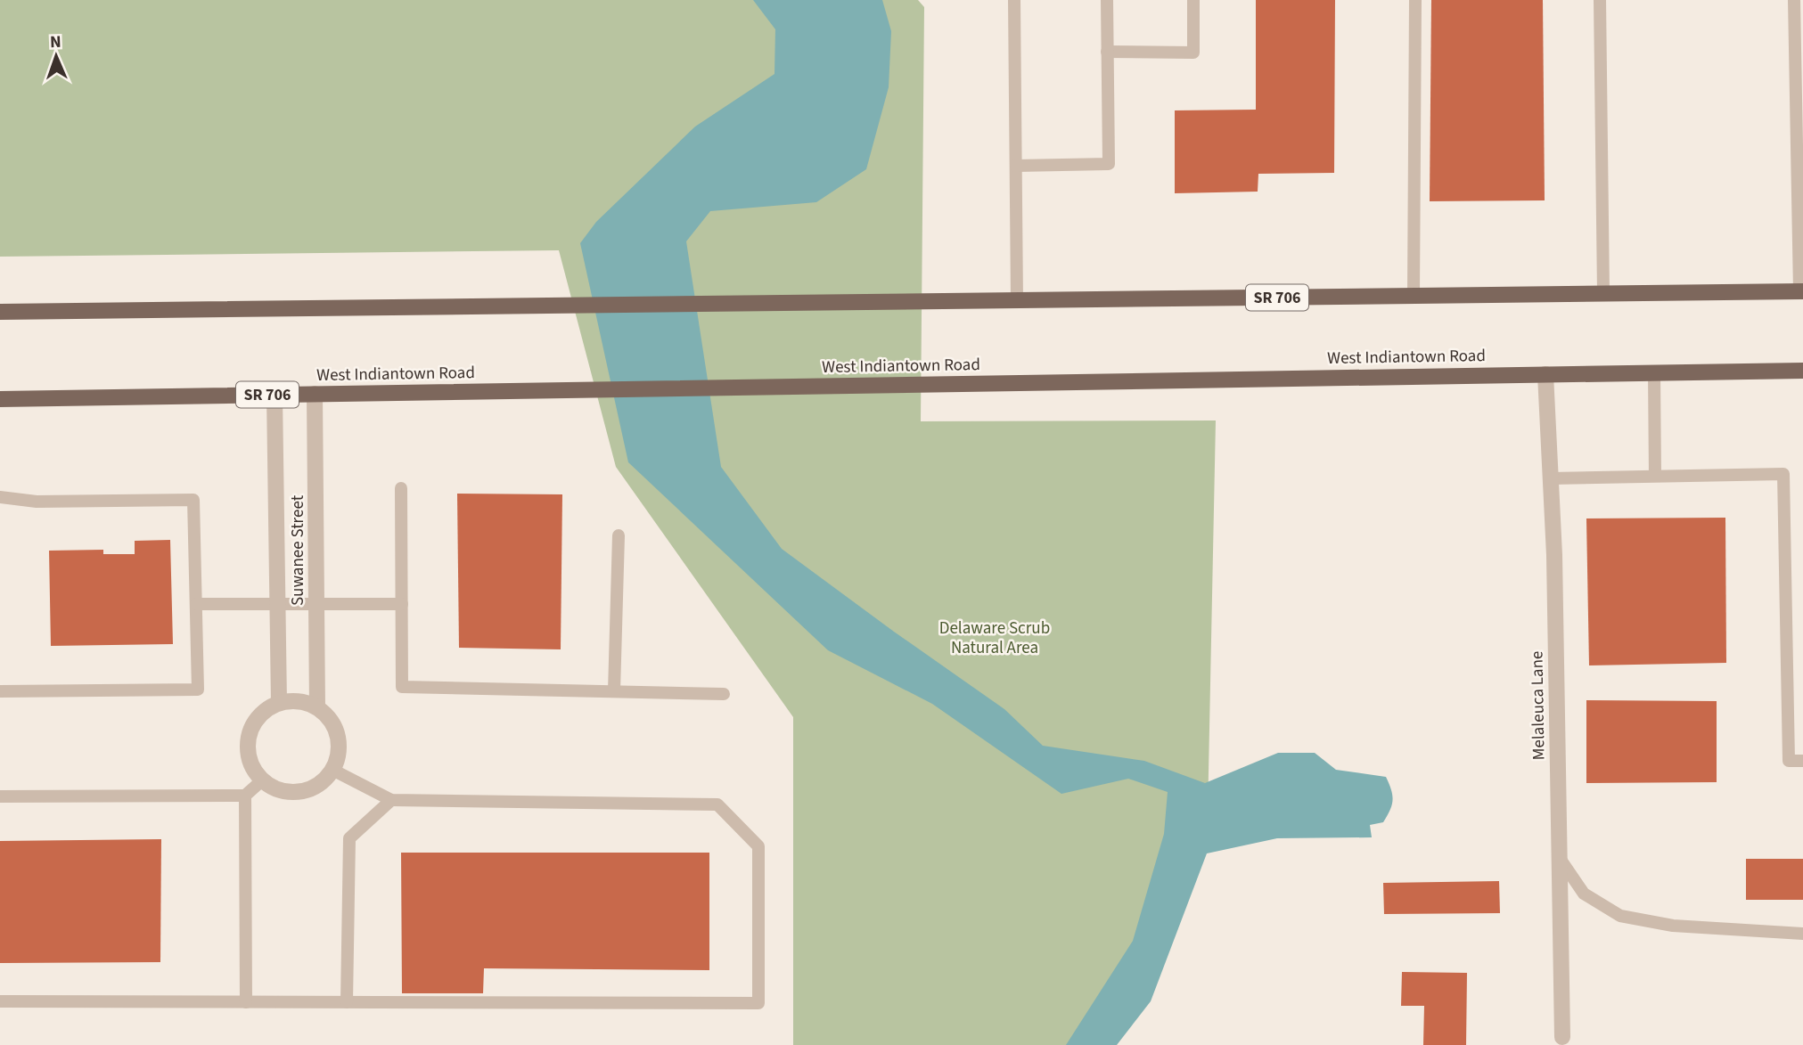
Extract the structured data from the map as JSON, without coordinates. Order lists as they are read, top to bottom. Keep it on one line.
{"streets":{"main road":["SR 706","West Indiantown Road"],"street":["Suwanee Street","Melaleuca Lane"]},"crossings":[["West Indiantown Road","Suwanee Street"],["West Indiantown Road","Melaleuca Lane"]],"parks":["Delaware Scrub Natural Area"],"north":"top"}
